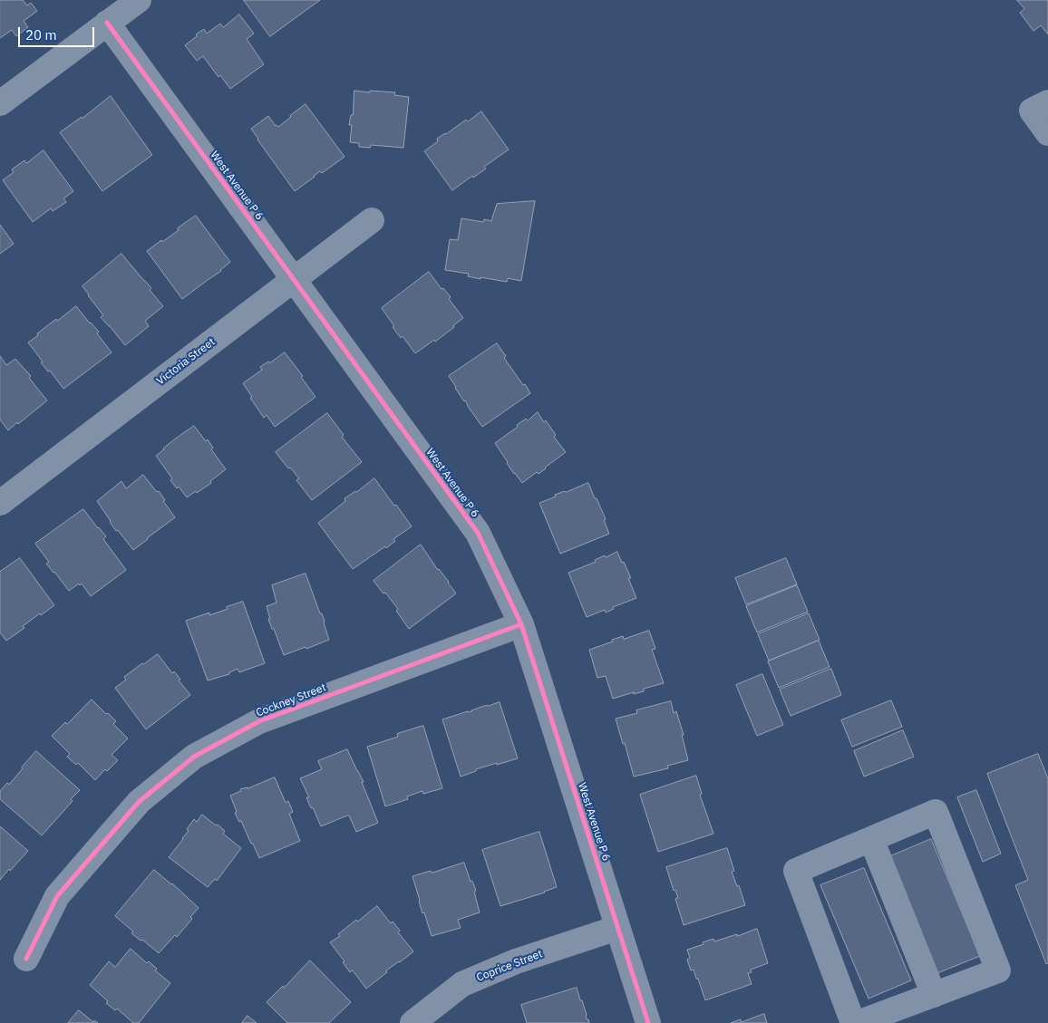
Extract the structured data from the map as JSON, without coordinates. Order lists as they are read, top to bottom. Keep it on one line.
{"streets":{"street":["West Avenue P 6","Victoria Street","Cockney Street","Coprice Street"]},"crossings":[["West Avenue P 6","Victoria Street"],["West Avenue P 6","Cockney Street"],["West Avenue P 6","Coprice Street"]],"scale_bar":"20 m"}
